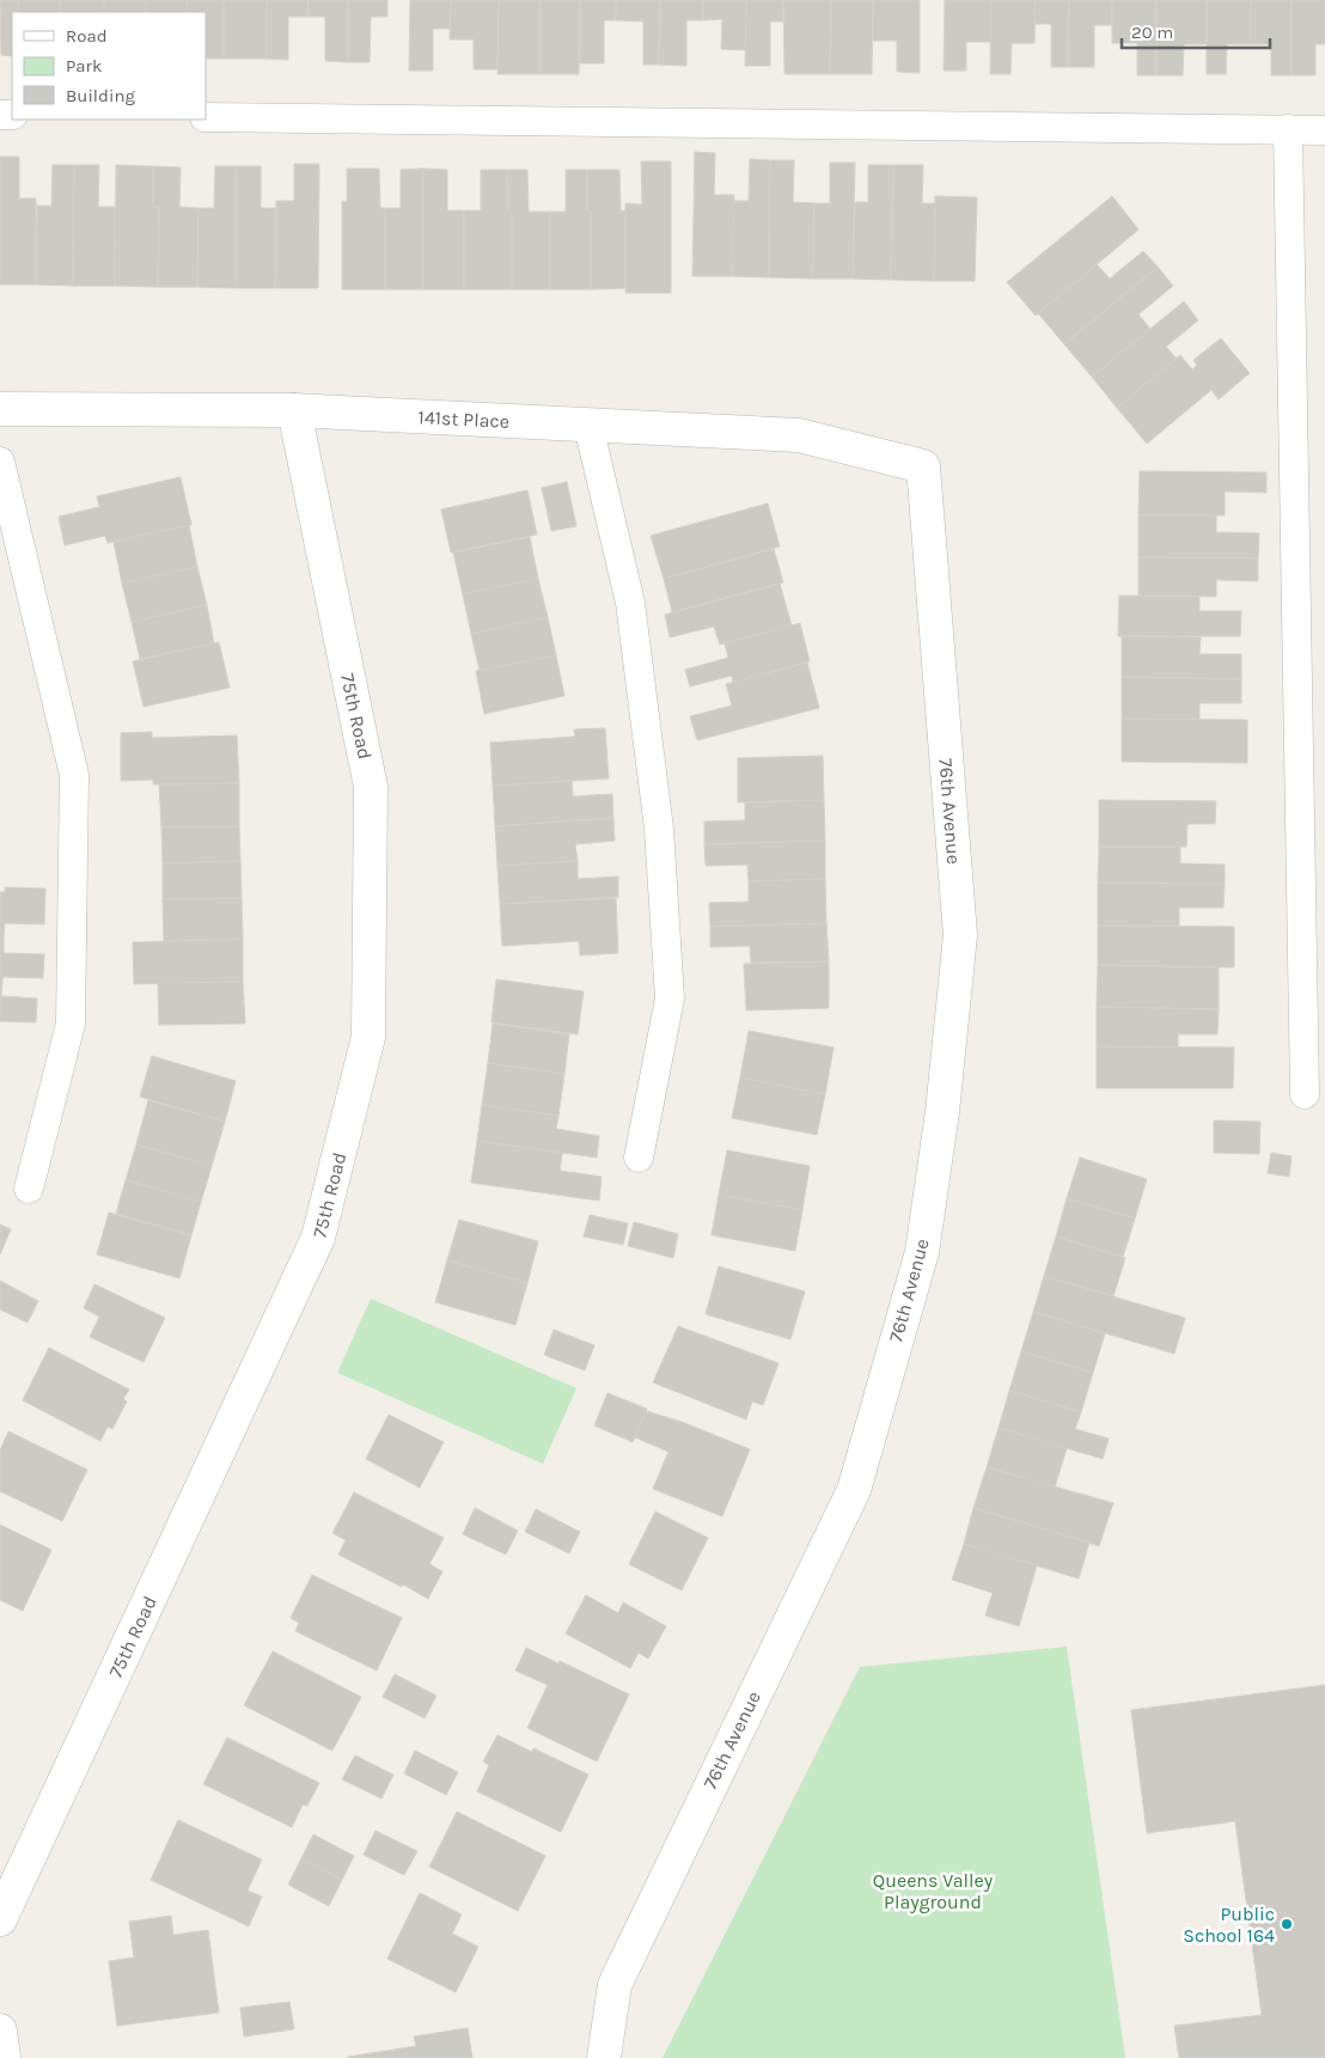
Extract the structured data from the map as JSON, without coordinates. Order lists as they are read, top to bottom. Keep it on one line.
{"streets":{"street":["141st Place","75th Road","76th Avenue"]},"crossings":[["141st Place","75th Road"],["141st Place","76th Avenue"]],"parks":["Queens Valley Playground"],"places":["Public School 164"],"legend":["Road","Park","Building"],"scale_bar":"20 m"}
